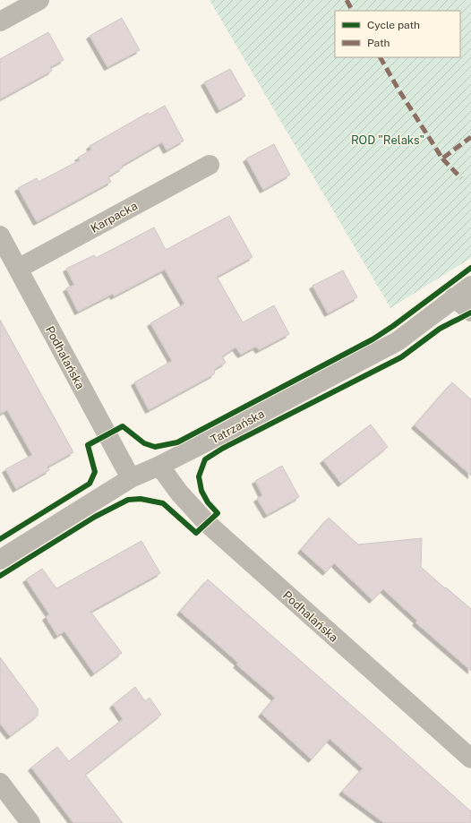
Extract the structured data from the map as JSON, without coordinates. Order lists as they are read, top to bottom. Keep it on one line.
{"streets":{"street":["Karpacka","Podhalańska","Tatrzańska"]},"crossings":[["Karpacka","Podhalańska"],["Podhalańska","Tatrzańska"]],"parks":["ROD \"Relaks\""],"legend":["Cycle path","Path"]}
